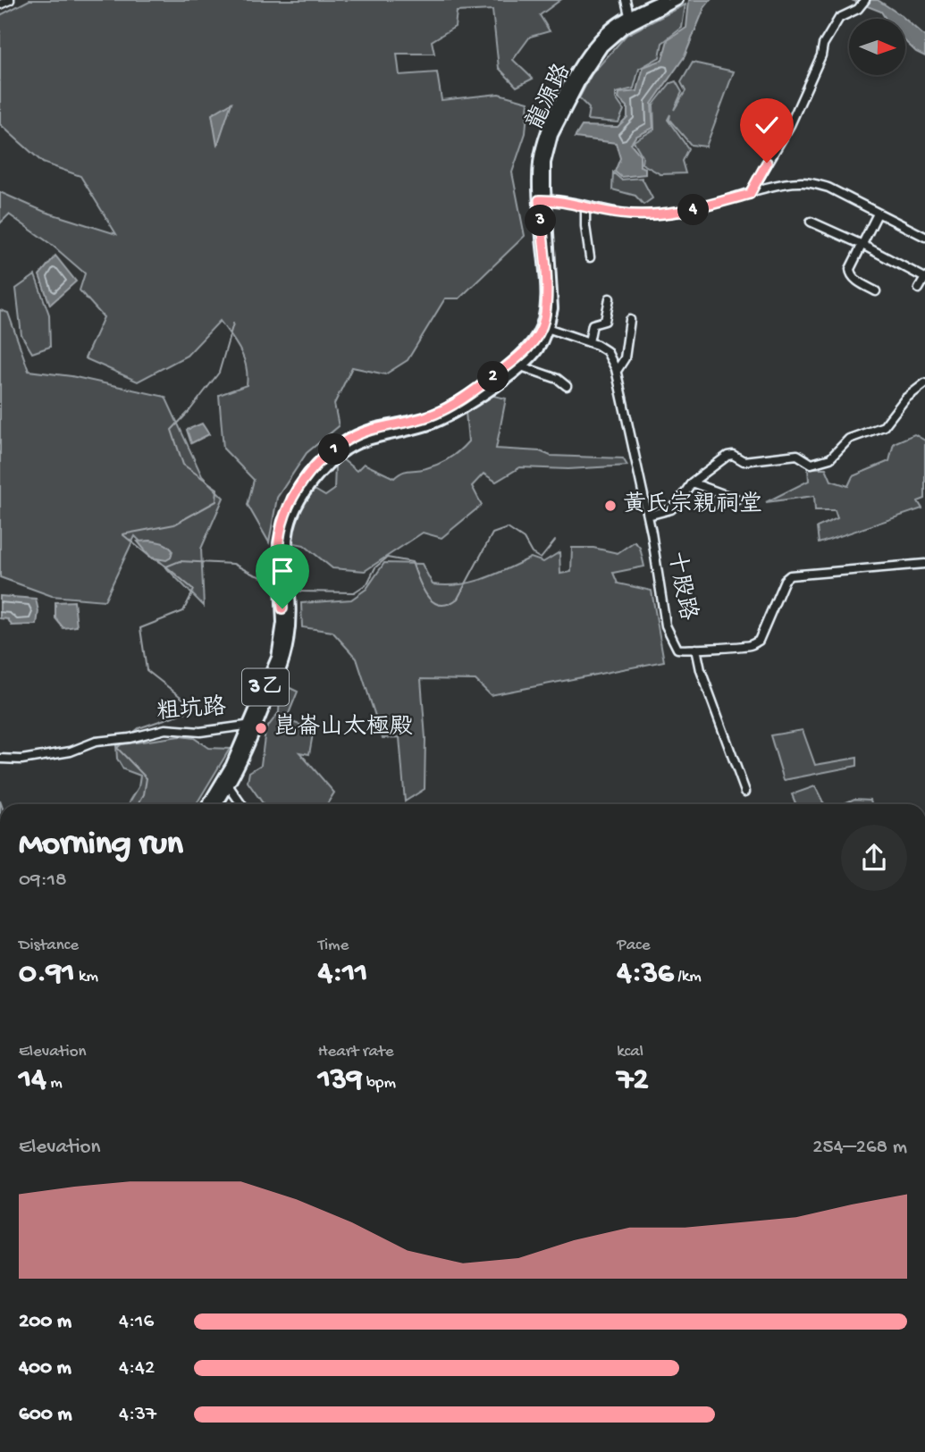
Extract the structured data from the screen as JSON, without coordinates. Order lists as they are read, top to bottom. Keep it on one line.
{"streets":{"main road":["3乙"],"street":["十股路","粗坑路"]},"crossings":[["十股路","3乙"],["3乙","粗坑路"]],"places":["黃氏宗親祠堂","崑崙山太極殿"],"north":"right","page":{"pins":["4","3","2","1"],"heading":["Morning run","09:18"],"stats":[["Distance","0.91 km"],["Time","4:11"],["Pace","4:36 /km"],["Elevation","14 m"],["Heart rate","139 bpm"],["kcal","72"]],"chart":["Elevation","254–268 m"],"list":[{"name":"200 m","note":"4:16"},{"name":"400 m","note":"4:42"},{"name":"600 m","note":"4:37"}]}}
